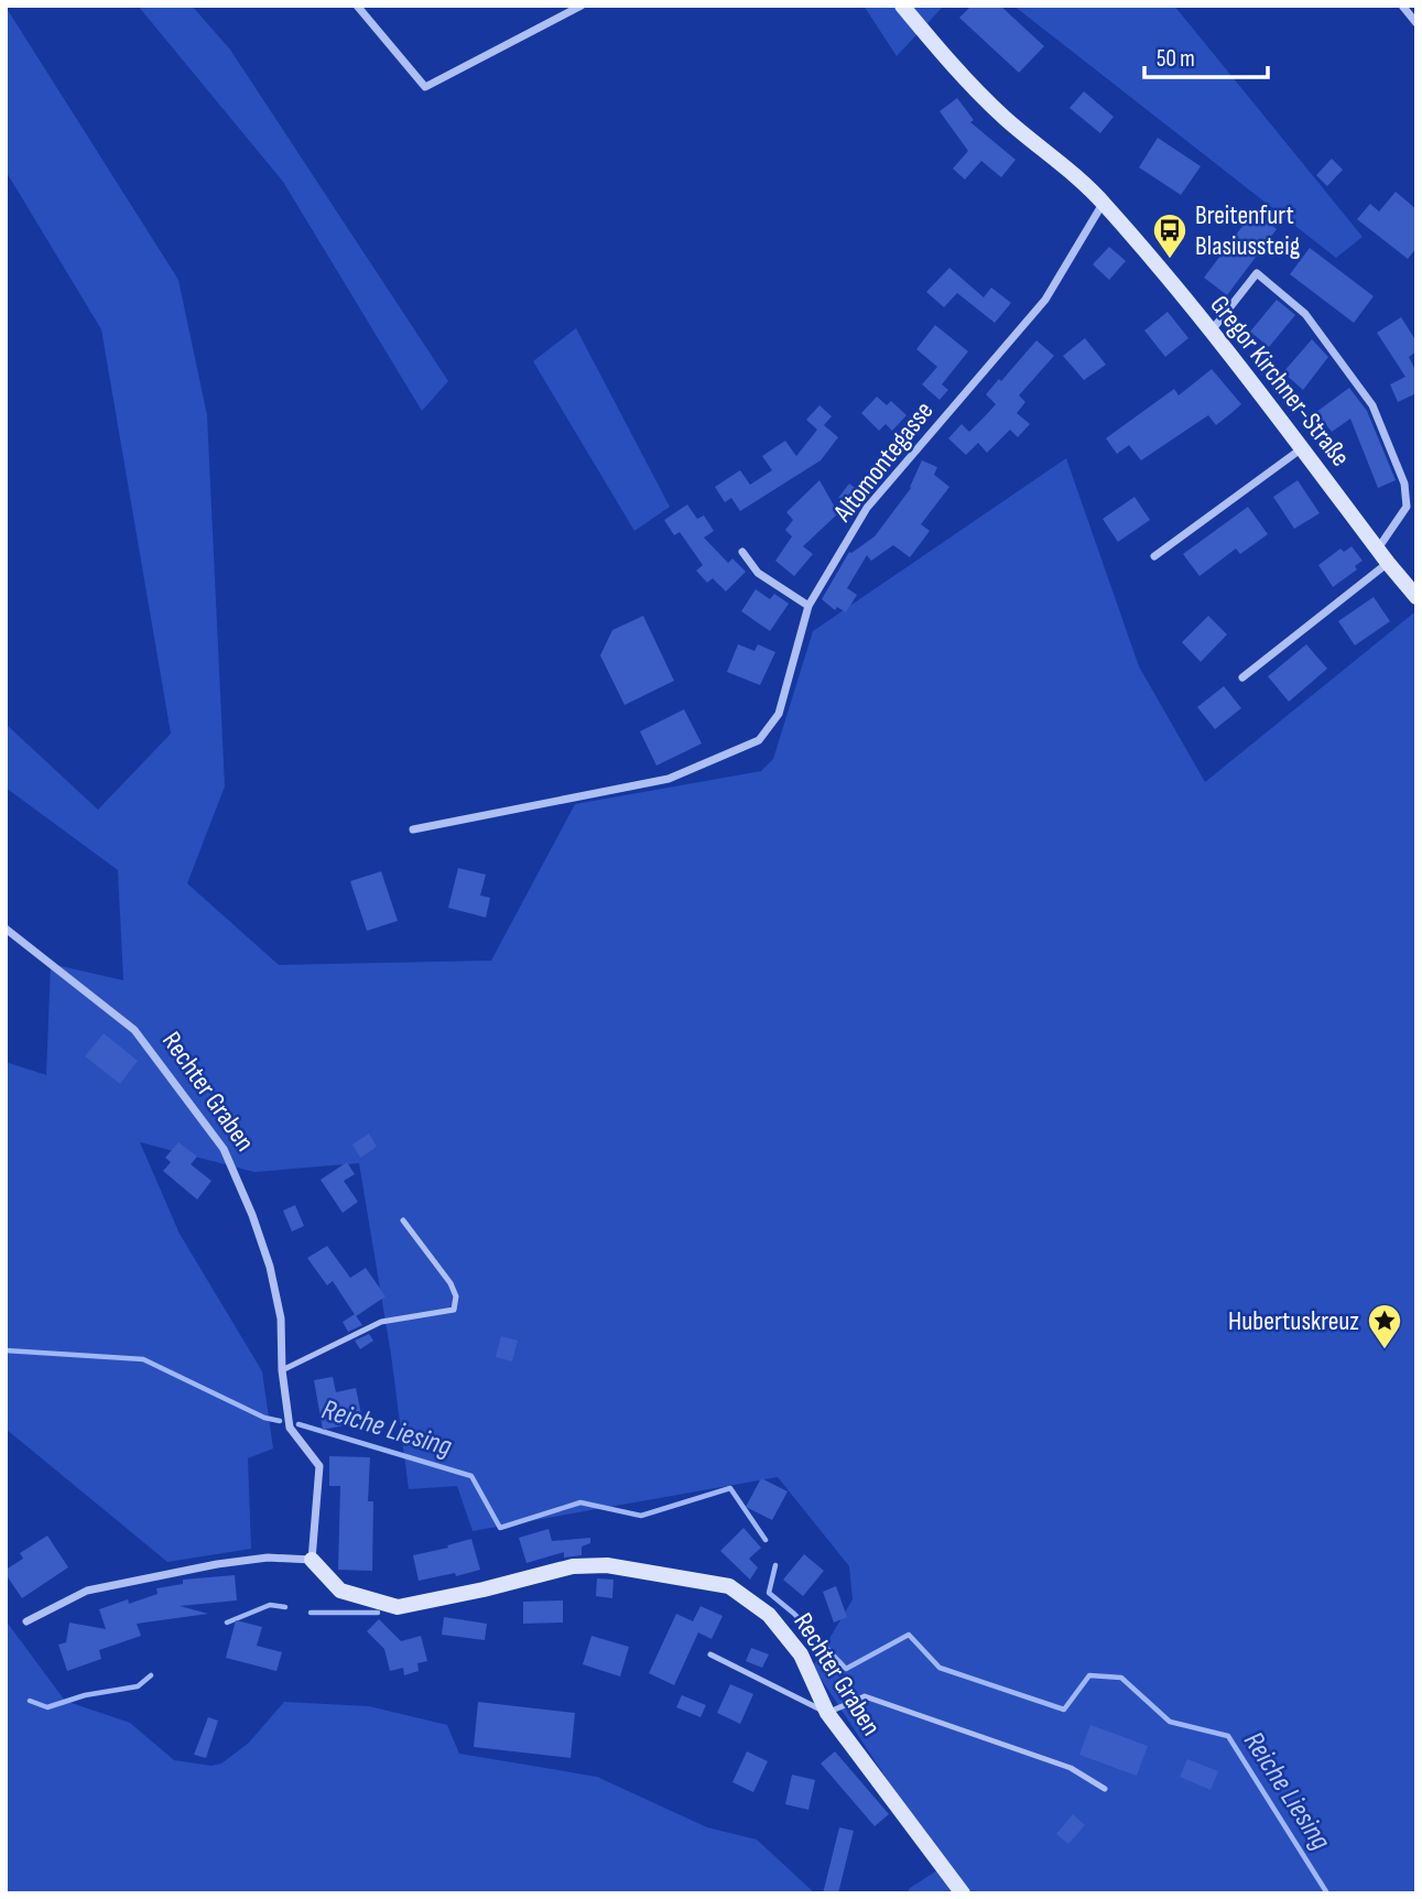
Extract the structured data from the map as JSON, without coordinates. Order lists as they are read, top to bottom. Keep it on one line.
{"streets":{"street":["Gregor Kirchner-Straße","Altomontegasse","Rechter Graben"]},"crossings":[["Gregor Kirchner-Straße","Altomontegasse"]],"water":["Reiche Liesing"],"places":{"bus stop":["Breitenfurt Blasiussteig"],"place":["Hubertuskreuz"]},"scale_bar":"50 m"}
